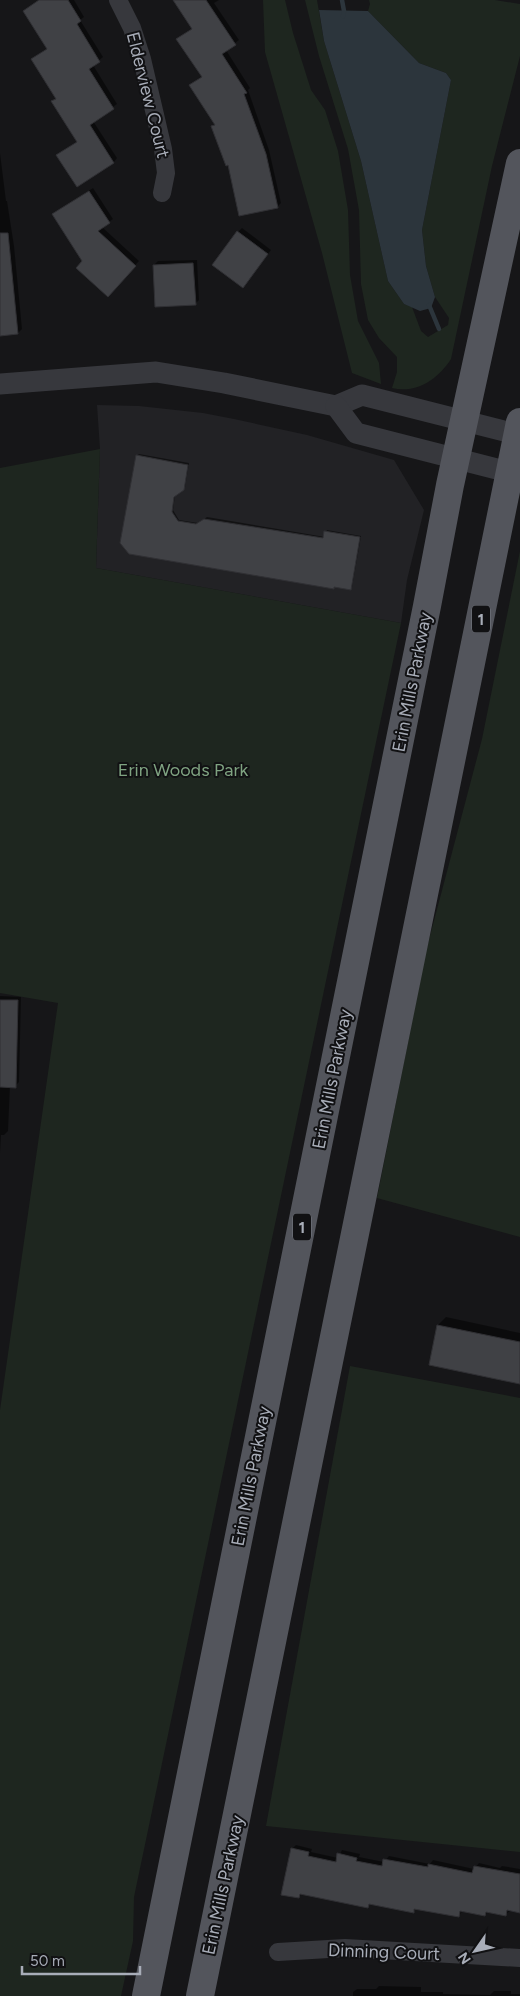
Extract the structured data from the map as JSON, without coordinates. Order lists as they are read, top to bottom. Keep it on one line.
{"streets":{"main road":["1","Erin Mills Parkway"],"street":["Elderview Court","Dinning Court"]},"parks":["Erin Woods Park"],"scale_bar":"50 m","north":"bottom left"}
